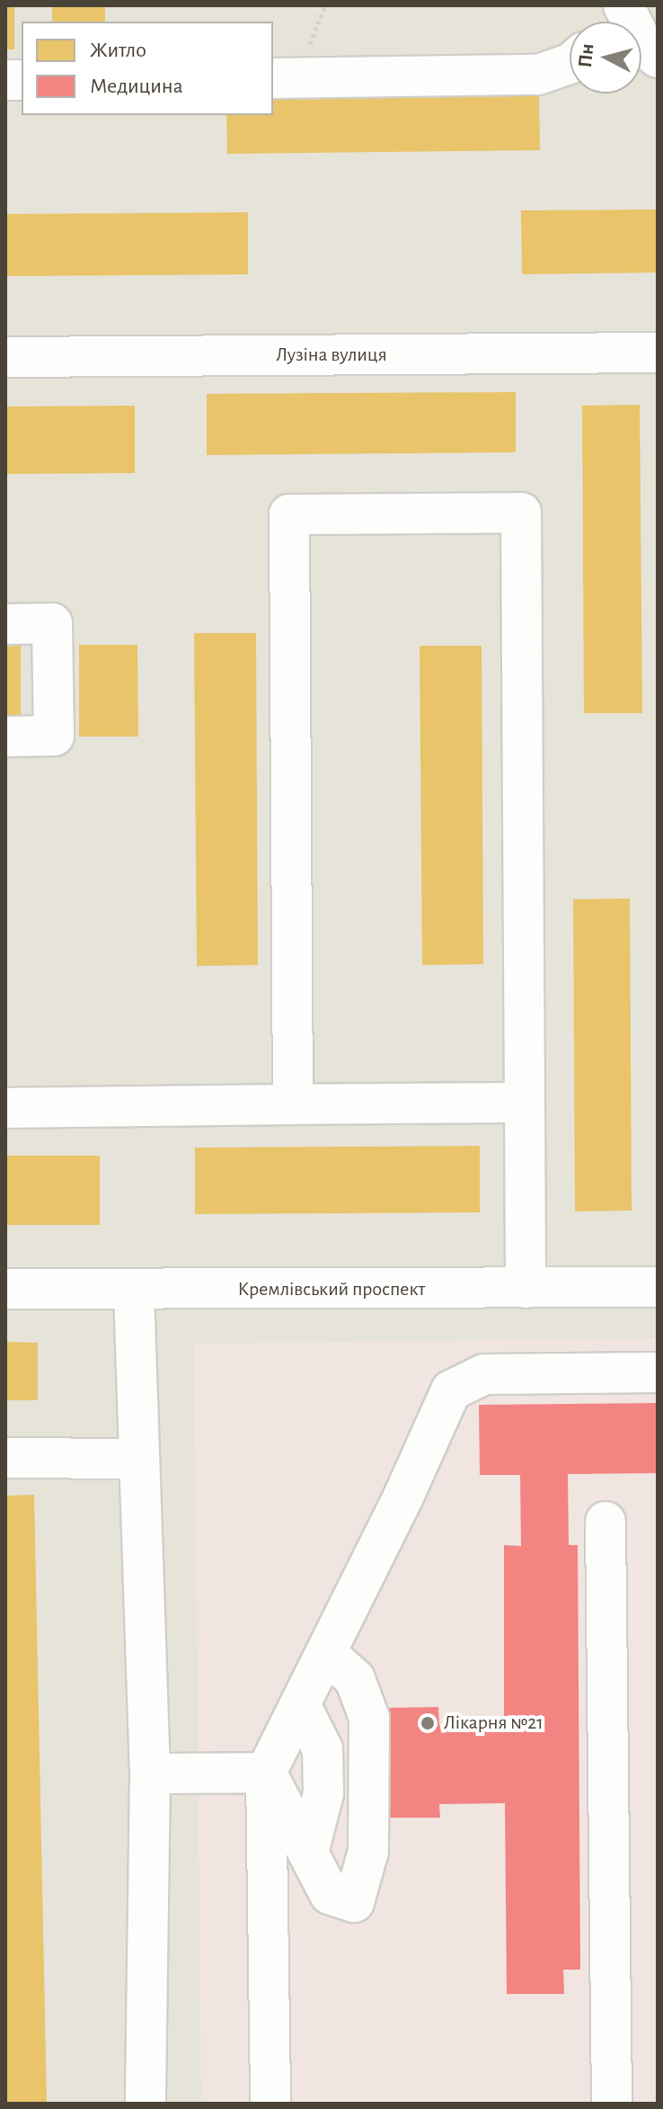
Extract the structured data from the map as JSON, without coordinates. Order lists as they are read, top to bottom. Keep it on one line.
{"streets":{"street":["Лузіна вулиця","Кремлівський проспект"]},"places":["Лікарня №21"],"legend":["Житло","Медицина"],"north":"left"}
